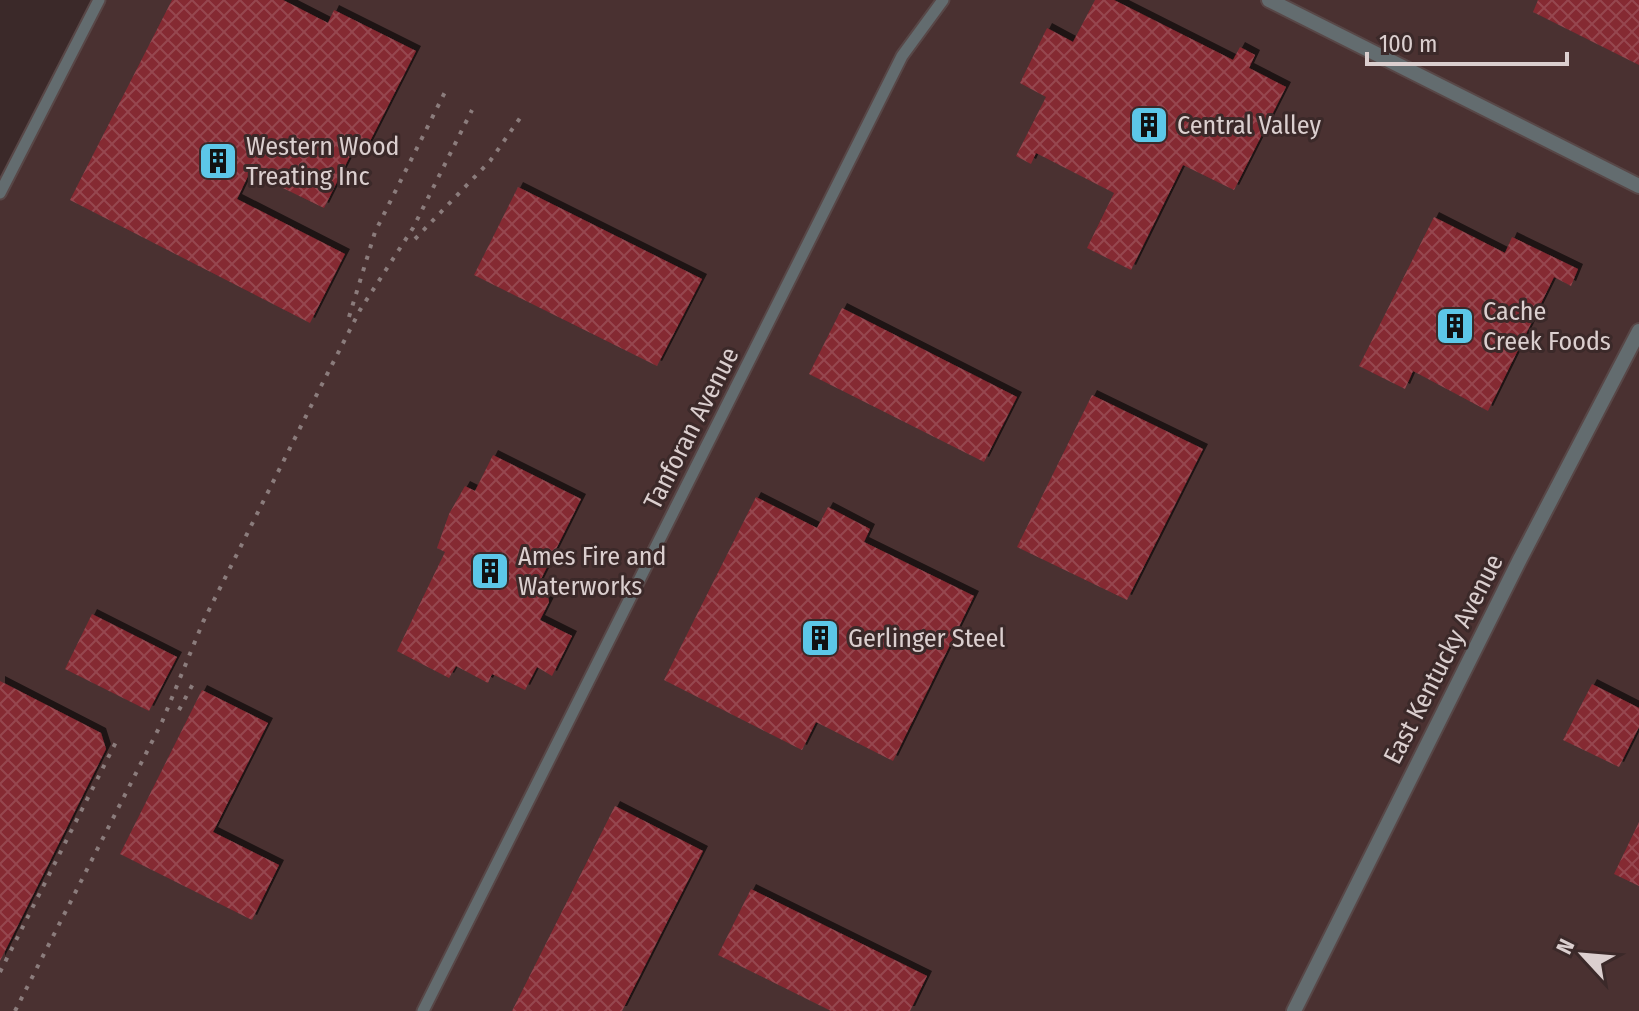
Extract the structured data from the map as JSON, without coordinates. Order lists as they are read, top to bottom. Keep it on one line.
{"streets":{"street":["Tanforan Avenue","East Kentucky Avenue"]},"places":{"building":["Central Valley","Western Wood Treating Inc","Cache Creek Foods","Ames Fire and Waterworks","Gerlinger Steel"]},"scale_bar":"100 m","north":"top left"}
